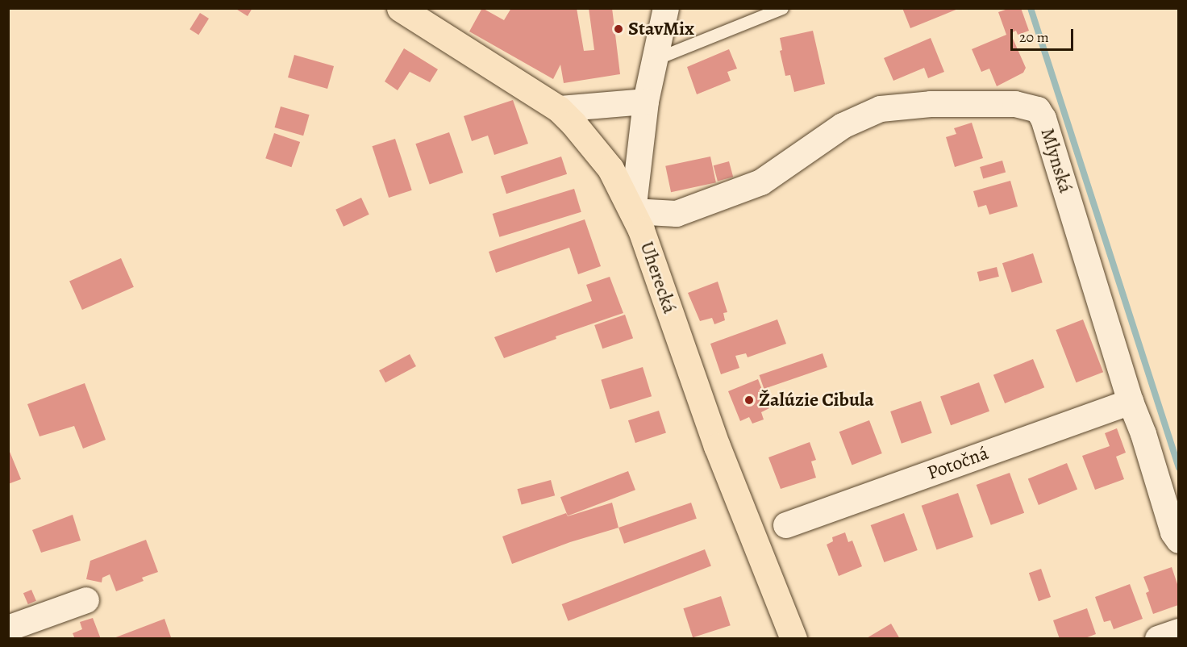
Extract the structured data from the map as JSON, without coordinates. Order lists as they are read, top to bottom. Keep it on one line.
{"streets":{"main road":["Uherecká"],"street":["Mlynská","Potočná"]},"crossings":[["Mlynská","Uherecká"],["Mlynská","Potočná"]],"places":["StavMix","Žalúzie Cibula"],"scale_bar":"20 m"}
